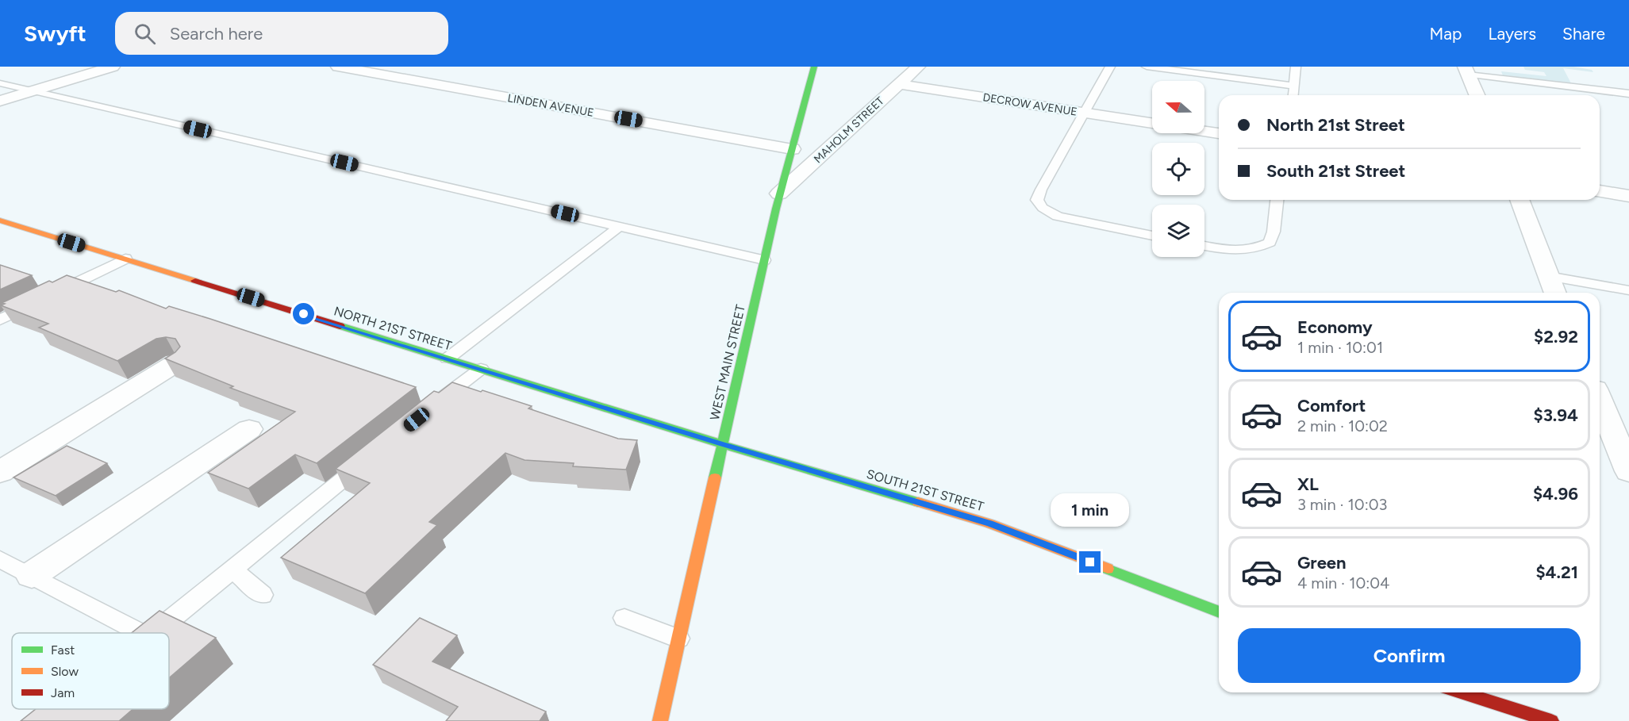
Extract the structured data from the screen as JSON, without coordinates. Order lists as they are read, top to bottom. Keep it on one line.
{"streets":{"main road":["NORTH 21ST STREET","WEST MAIN STREET","SOUTH 21ST STREET"],"street":["DECROW AVENUE","LINDEN AVENUE","MAHOLM STREET"]},"crossings":[["DECROW AVENUE","MAHOLM STREET"],["LINDEN AVENUE","WEST MAIN STREET"],["MAHOLM STREET","WEST MAIN STREET"],["NORTH 21ST STREET","WEST MAIN STREET"],["NORTH 21ST STREET","SOUTH 21ST STREET"],["WEST MAIN STREET","SOUTH 21ST STREET"]],"legend":["Fast","Slow","Jam"],"north":"left","page":{"header":"Swyft","search":"Search here","nav":["Map","Layers","Share"],"banner":["North 21st Street","South 21st Street"],"list":[{"name":"Economy","note":"1 min · 10:01","value":"$2.92"},{"name":"Comfort","note":"2 min · 10:02","value":"$3.94"},{"name":"XL","note":"3 min · 10:03","value":"$4.96"},{"name":"Green","note":"4 min · 10:04","value":"$4.21"}],"bubble":"1 min","buttons":"Confirm"}}
